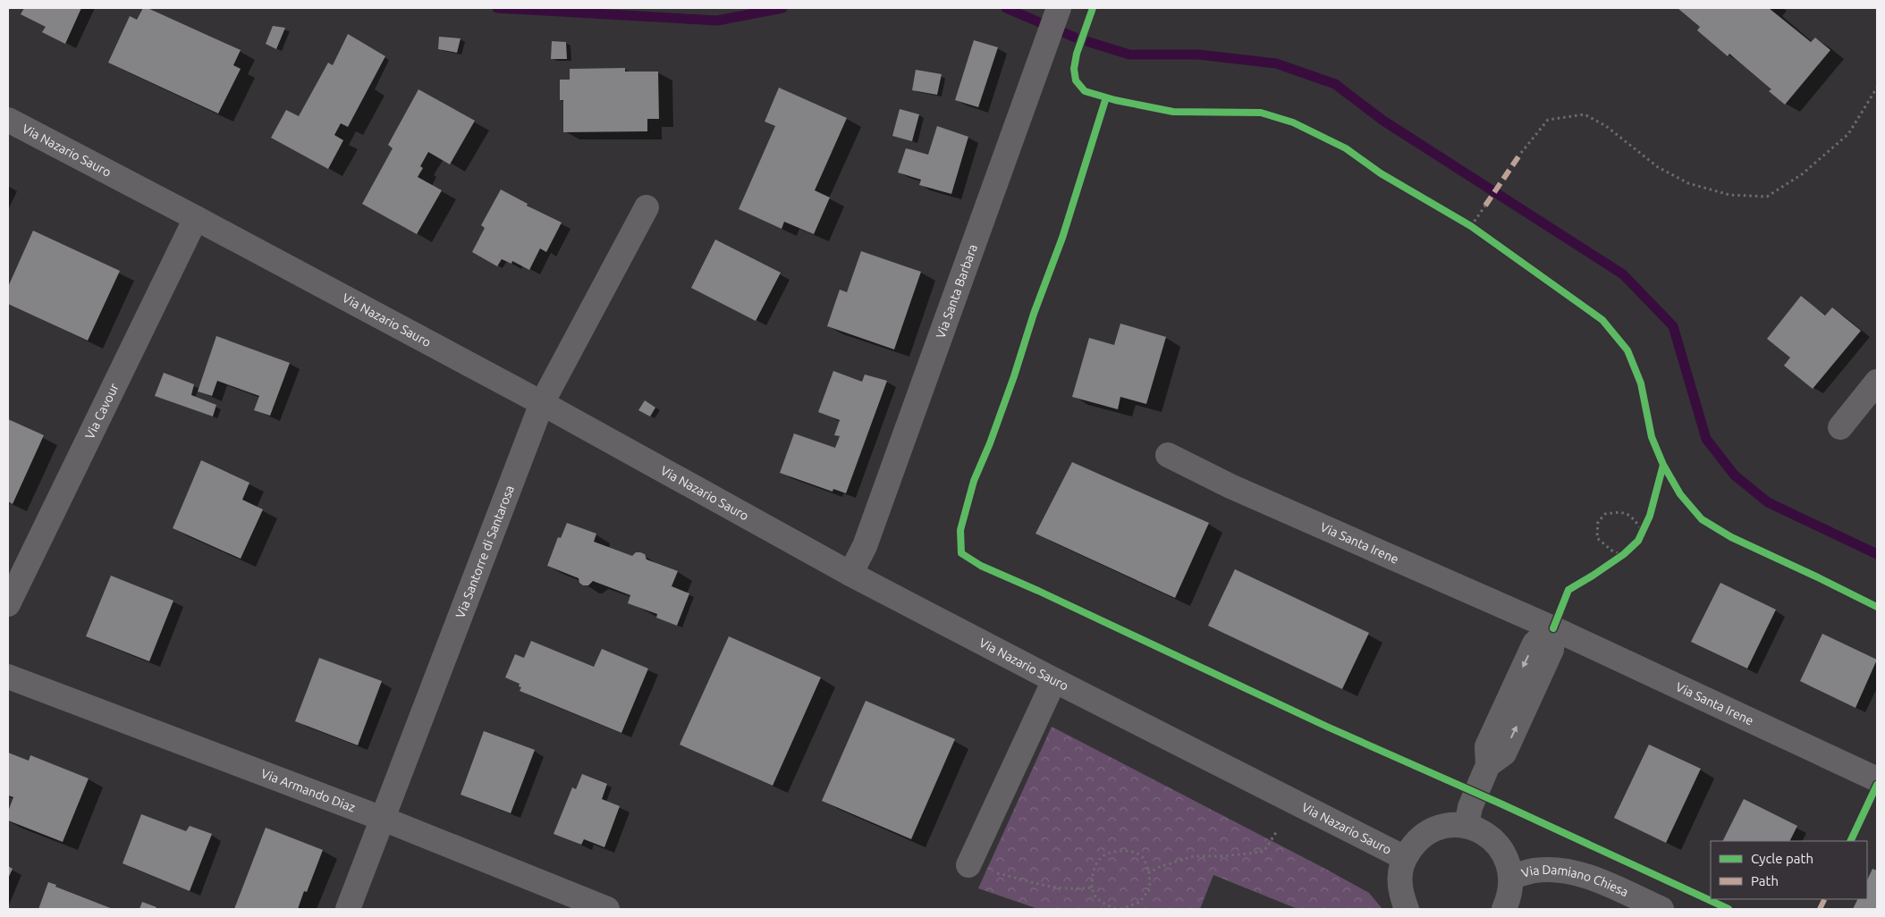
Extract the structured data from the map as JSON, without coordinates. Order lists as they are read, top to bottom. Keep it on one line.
{"streets":{"street":["Via Nazario Sauro","Via Santa Barbara","Via Cavour","Via Santa Irene","Via Santorre di Santarosa","Via Armando Diaz","Via Damiano Chiesa"]},"crossings":[["Via Nazario Sauro","Via Santa Barbara"],["Via Nazario Sauro","Via Cavour"],["Via Nazario Sauro","Via Santorre di Santarosa"],["Via Nazario Sauro","Via Damiano Chiesa"],["Via Santorre di Santarosa","Via Armando Diaz"]],"legend":["Cycle path","Path"]}
